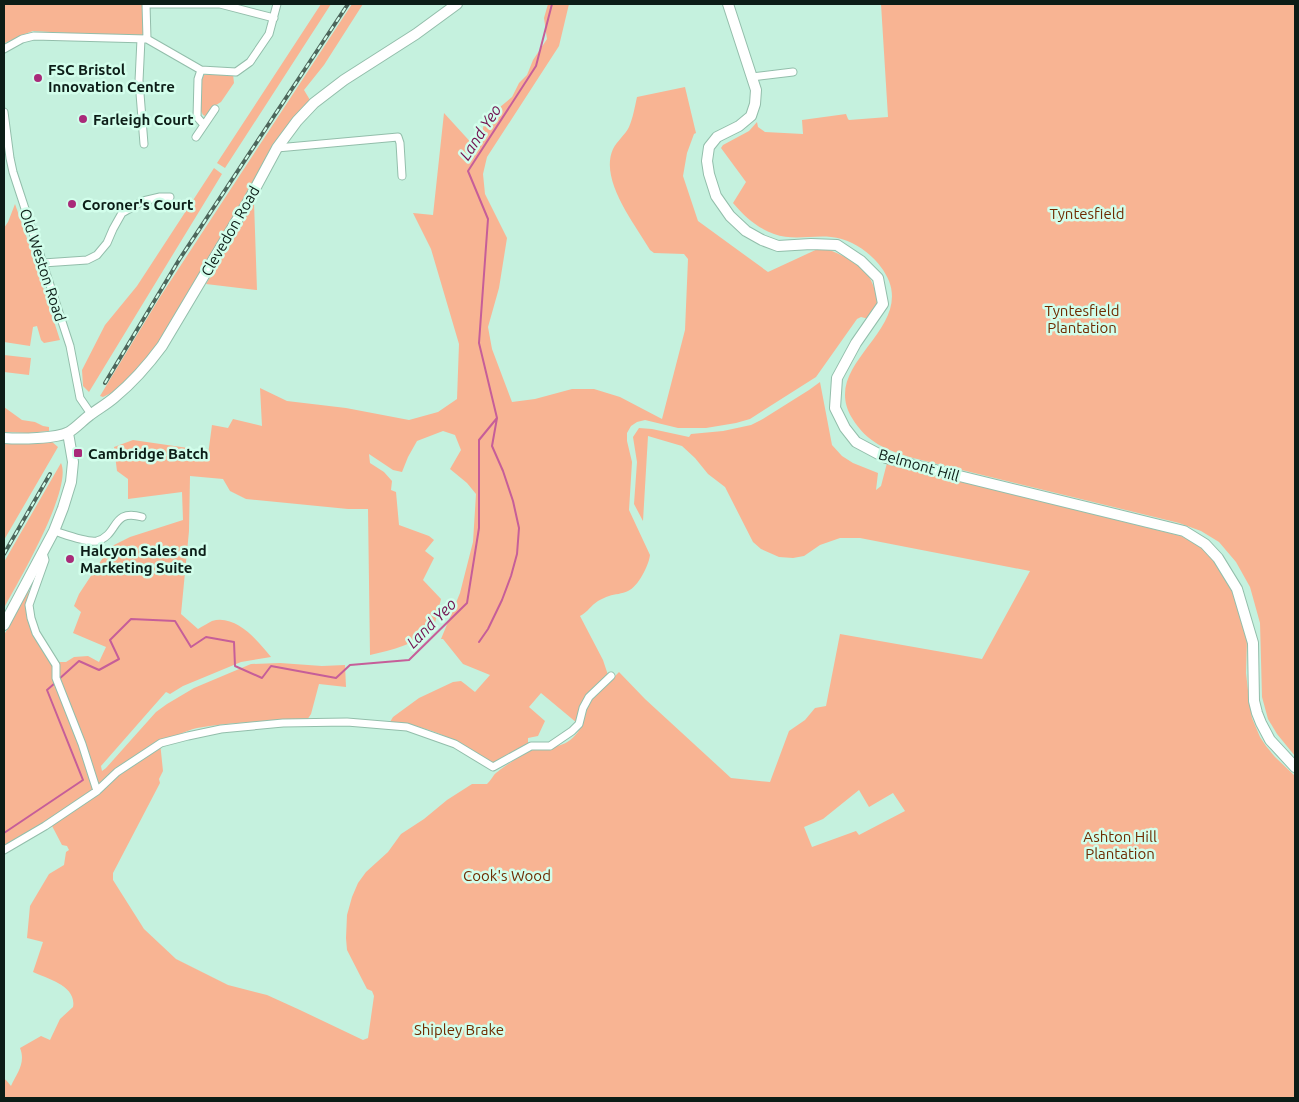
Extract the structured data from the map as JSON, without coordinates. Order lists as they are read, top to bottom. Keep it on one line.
{"streets":{"main road":["Clevedon Road","Belmont Hill"],"street":["Old Weston Road"]},"crossings":[["Clevedon Road","Old Weston Road"]],"water":["Land Yeo"],"parks":["Tyntesfield","Tyntesfield Plantation","Ashton Hill Plantation","Cook's Wood","Shipley Brake"],"places":{"other":["FSC Bristol Innovation Centre","Farleigh Court","Coroner's Court","Halcyon Sales and Marketing Suite"],"transit":["Cambridge Batch"]}}
